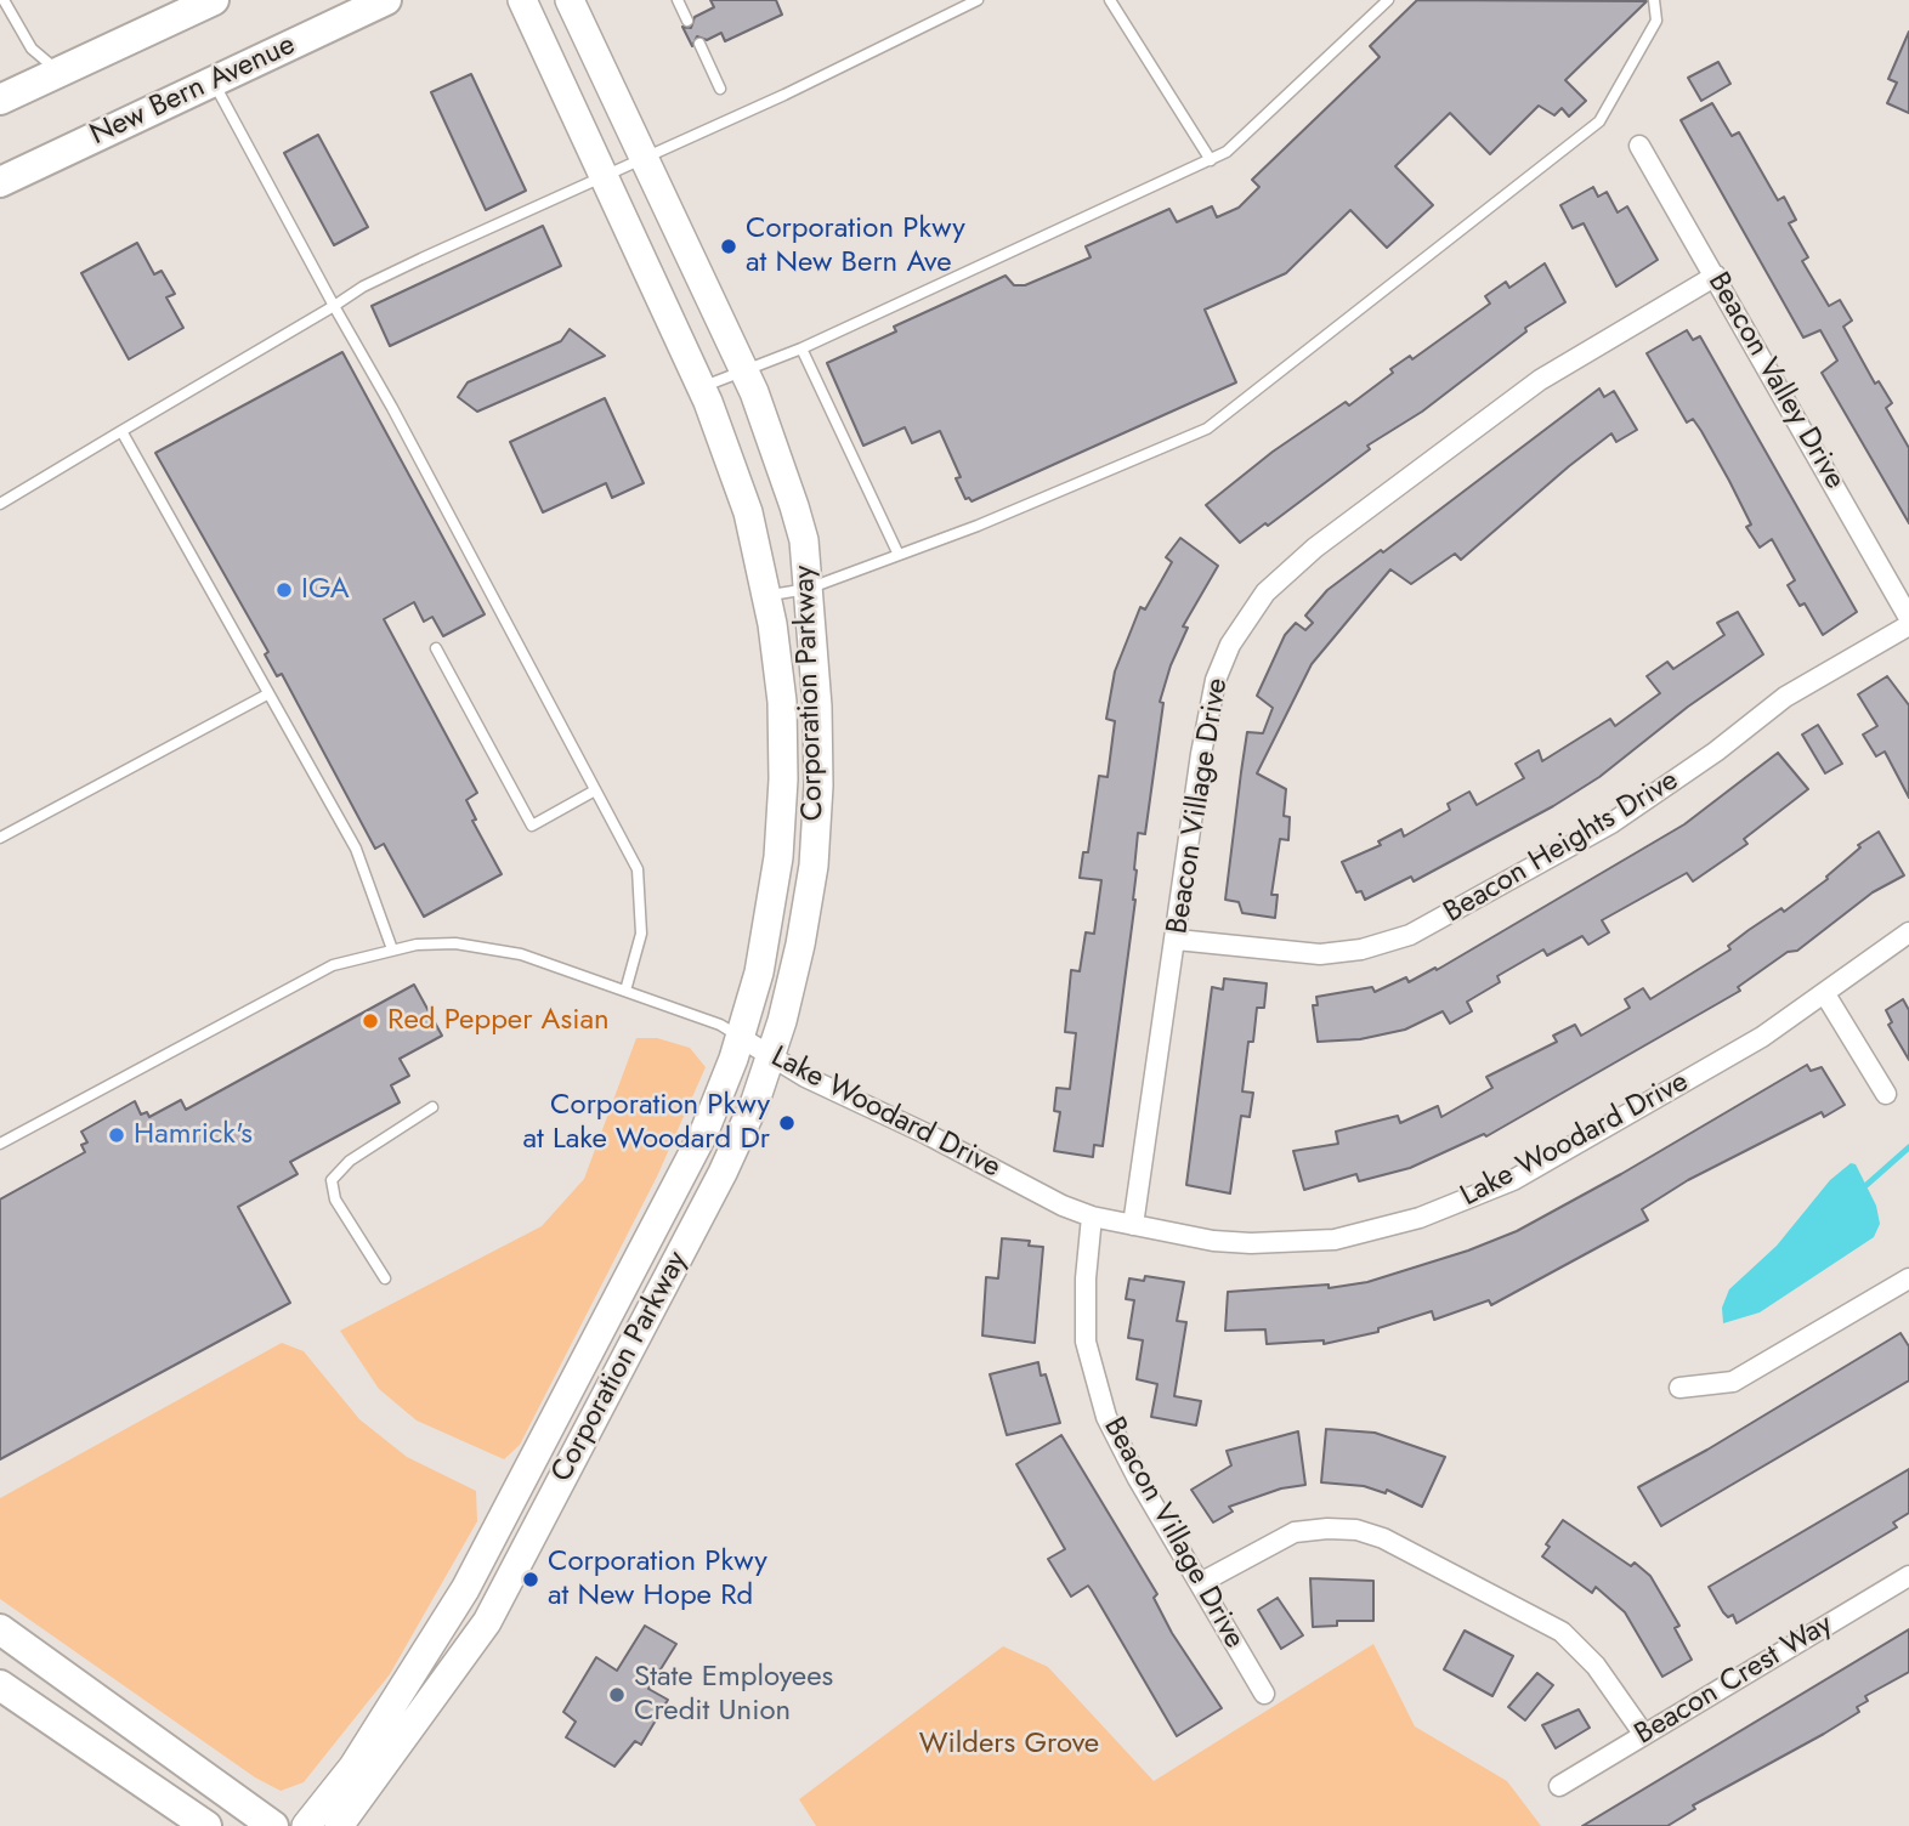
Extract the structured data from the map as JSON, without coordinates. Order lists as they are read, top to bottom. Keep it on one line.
{"streets":{"main road":["New Bern Avenue","Corporation Parkway"],"street":["Beacon Valley Drive","Beacon Village Drive","Beacon Heights Drive","Lake Woodard Drive","Beacon Crest Way"]},"crossings":[["Beacon Valley Drive","Beacon Village Drive"],["Corporation Parkway","Lake Woodard Drive"],["Beacon Village Drive","Beacon Heights Drive"],["Beacon Village Drive","Lake Woodard Drive"]],"parks":["Wilders Grove"],"places":["Corporation Pkwy at New Bern Ave","IGA","Red Pepper Asian","Corporation Pkwy at Lake Woodard Dr","Hamrick's","Corporation Pkwy at New Hope Rd","State Employees Credit Union"]}
